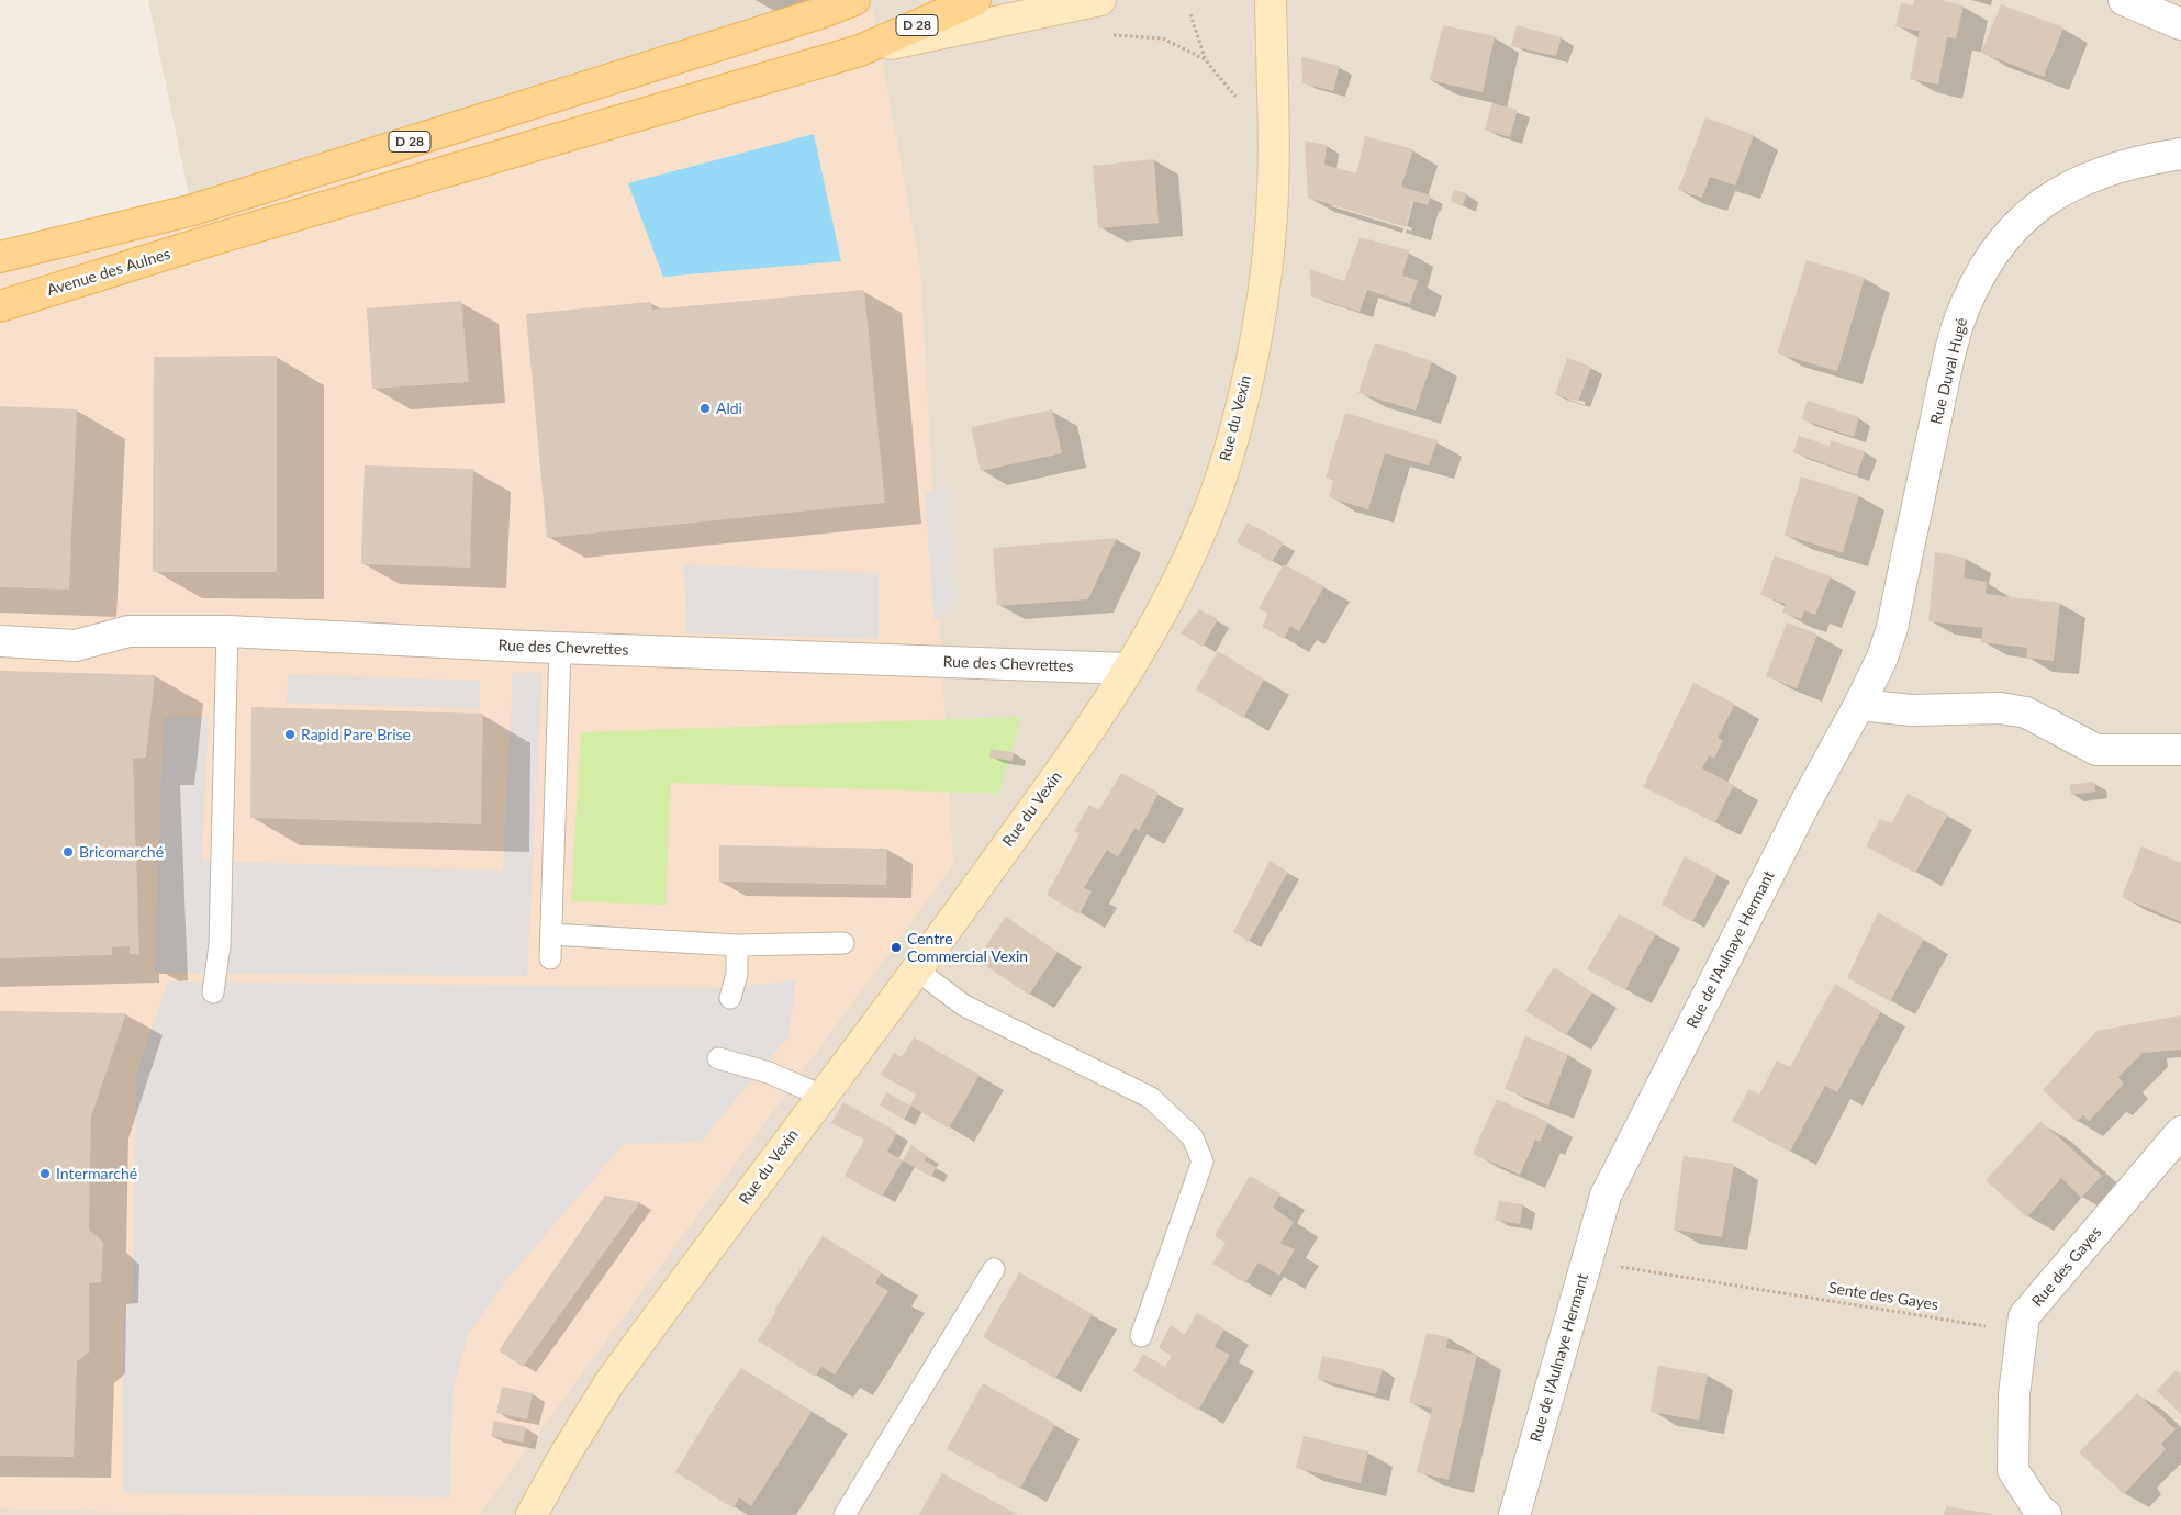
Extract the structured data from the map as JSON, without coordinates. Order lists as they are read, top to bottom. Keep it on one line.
{"streets":{"main road":["D 28","Avenue des Aulnes","Rue du Vexin"],"street":["Rue Duval Hugé","Rue des Chevrettes","Rue de l'Aulnaye Hermant","Rue des Gayes"],"path":["Sente des Gayes"]},"crossings":[["D 28","Avenue des Aulnes"],["Rue Duval Hugé","Rue de l'Aulnaye Hermant"],["Rue du Vexin","Rue des Chevrettes"],["Rue de l'Aulnaye Hermant","Sente des Gayes"]],"places":["Aldi","Rapid Pare Brise","Bricomarché","Centre Commercial Vexin","Intermarché"]}
